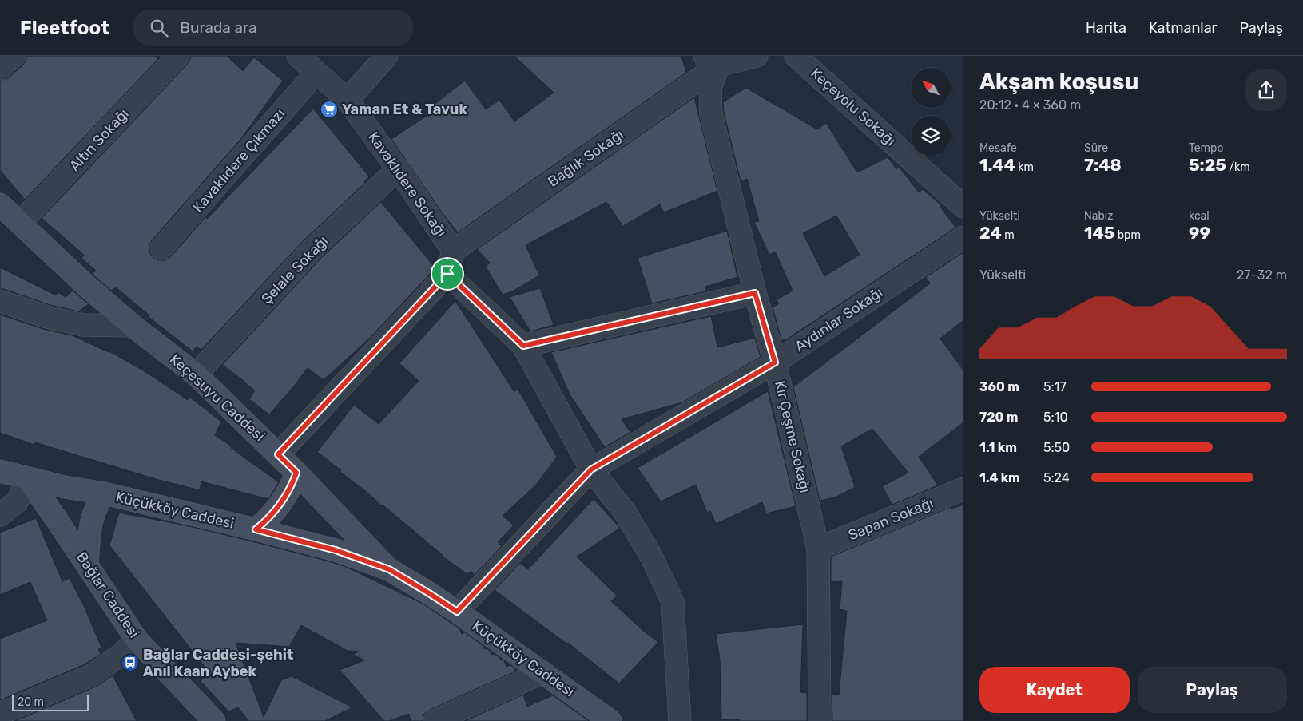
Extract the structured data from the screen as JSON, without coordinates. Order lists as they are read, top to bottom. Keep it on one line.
{"streets":{"street":["Keçeyolu Sokağı","Altın Sokağı","Bağlık Sokağı","Kavaklıdere Çıkmazı","Kavaklıdere Sokağı","Şelale Sokağı","Aydınlar Sokağı","Keçesuyu Caddesi","Kır Çeşme Sokağı","Küçükköy Caddesi","Sapan Sokağı","Bağlar Caddesi"]},"crossings":[["Altın Sokağı","Keçesuyu Caddesi"],["Bağlık Sokağı","Kavaklıdere Sokağı"],["Bağlık Sokağı","Kır Çeşme Sokağı"],["Kavaklıdere Çıkmazı","Kavaklıdere Sokağı"],["Kavaklıdere Sokağı","Şelale Sokağı"],["Şelale Sokağı","Keçesuyu Caddesi"],["Aydınlar Sokağı","Kır Çeşme Sokağı"],["Aydınlar Sokağı","Küçükköy Caddesi"],["Keçesuyu Caddesi","Küçükköy Caddesi"],["Kır Çeşme Sokağı","Sapan Sokağı"],["Küçükköy Caddesi","Bağlar Caddesi"]],"places":{"supermarket":["Yaman Et & Tavuk"],"bus stop":["Bağlar Caddesi-şehit Anıl Kaan Aybek"]},"scale_bar":"20 m","north":"top left","page":{"header":"Fleetfoot","search":"Burada ara","nav":["Harita","Katmanlar","Paylaş"],"heading":["Akşam koşusu","20:12 · 4 × 360 m"],"stats":[["Mesafe","1.44 km"],["Süre","7:48"],["Tempo","5:25 /km"],["Yükselti","24 m"],["Nabız","145 bpm"],["kcal","99"]],"chart":["Yükselti","27–32 m"],"list":[{"name":"360 m","note":"5:17"},{"name":"720 m","note":"5:10"},{"name":"1.1 km","note":"5:50"},{"name":"1.4 km","note":"5:24"}],"buttons":["Kaydet","Paylaş"],"scale":"20 m"}}
